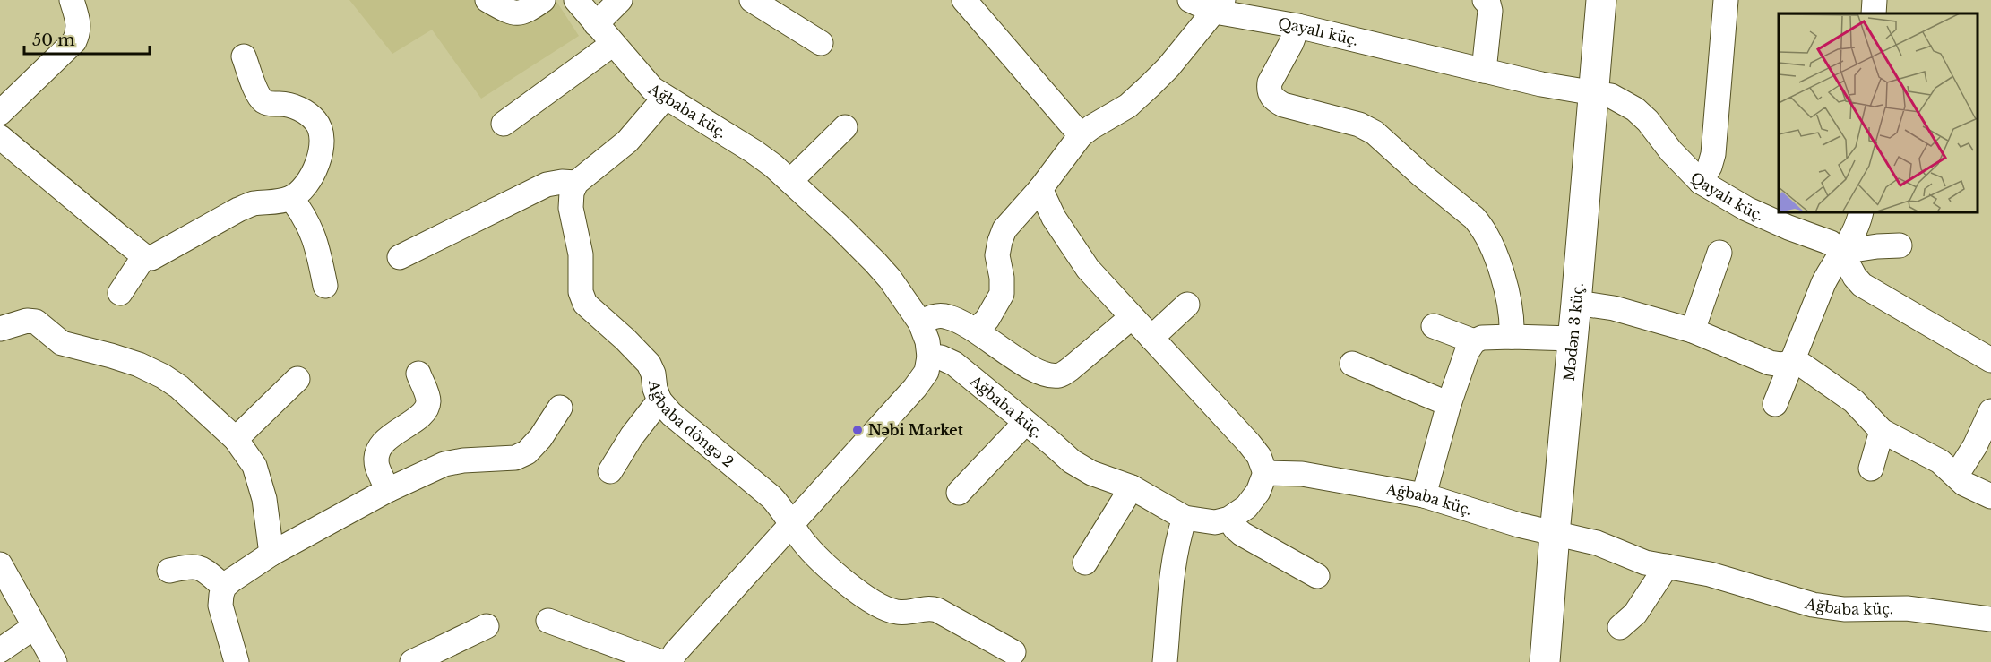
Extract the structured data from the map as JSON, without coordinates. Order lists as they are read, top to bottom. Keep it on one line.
{"streets":{"main road":["Mədən 3 küç."],"street":["Qayalı küç.","Ağbaba küç.","Ağbaba döngə 2"]},"crossings":[["Qayalı küç.","Mədən 3 küç."],["Ağbaba küç.","Mədən 3 küç."]],"places":["Nəbi Market"],"scale_bar":"50 m"}
